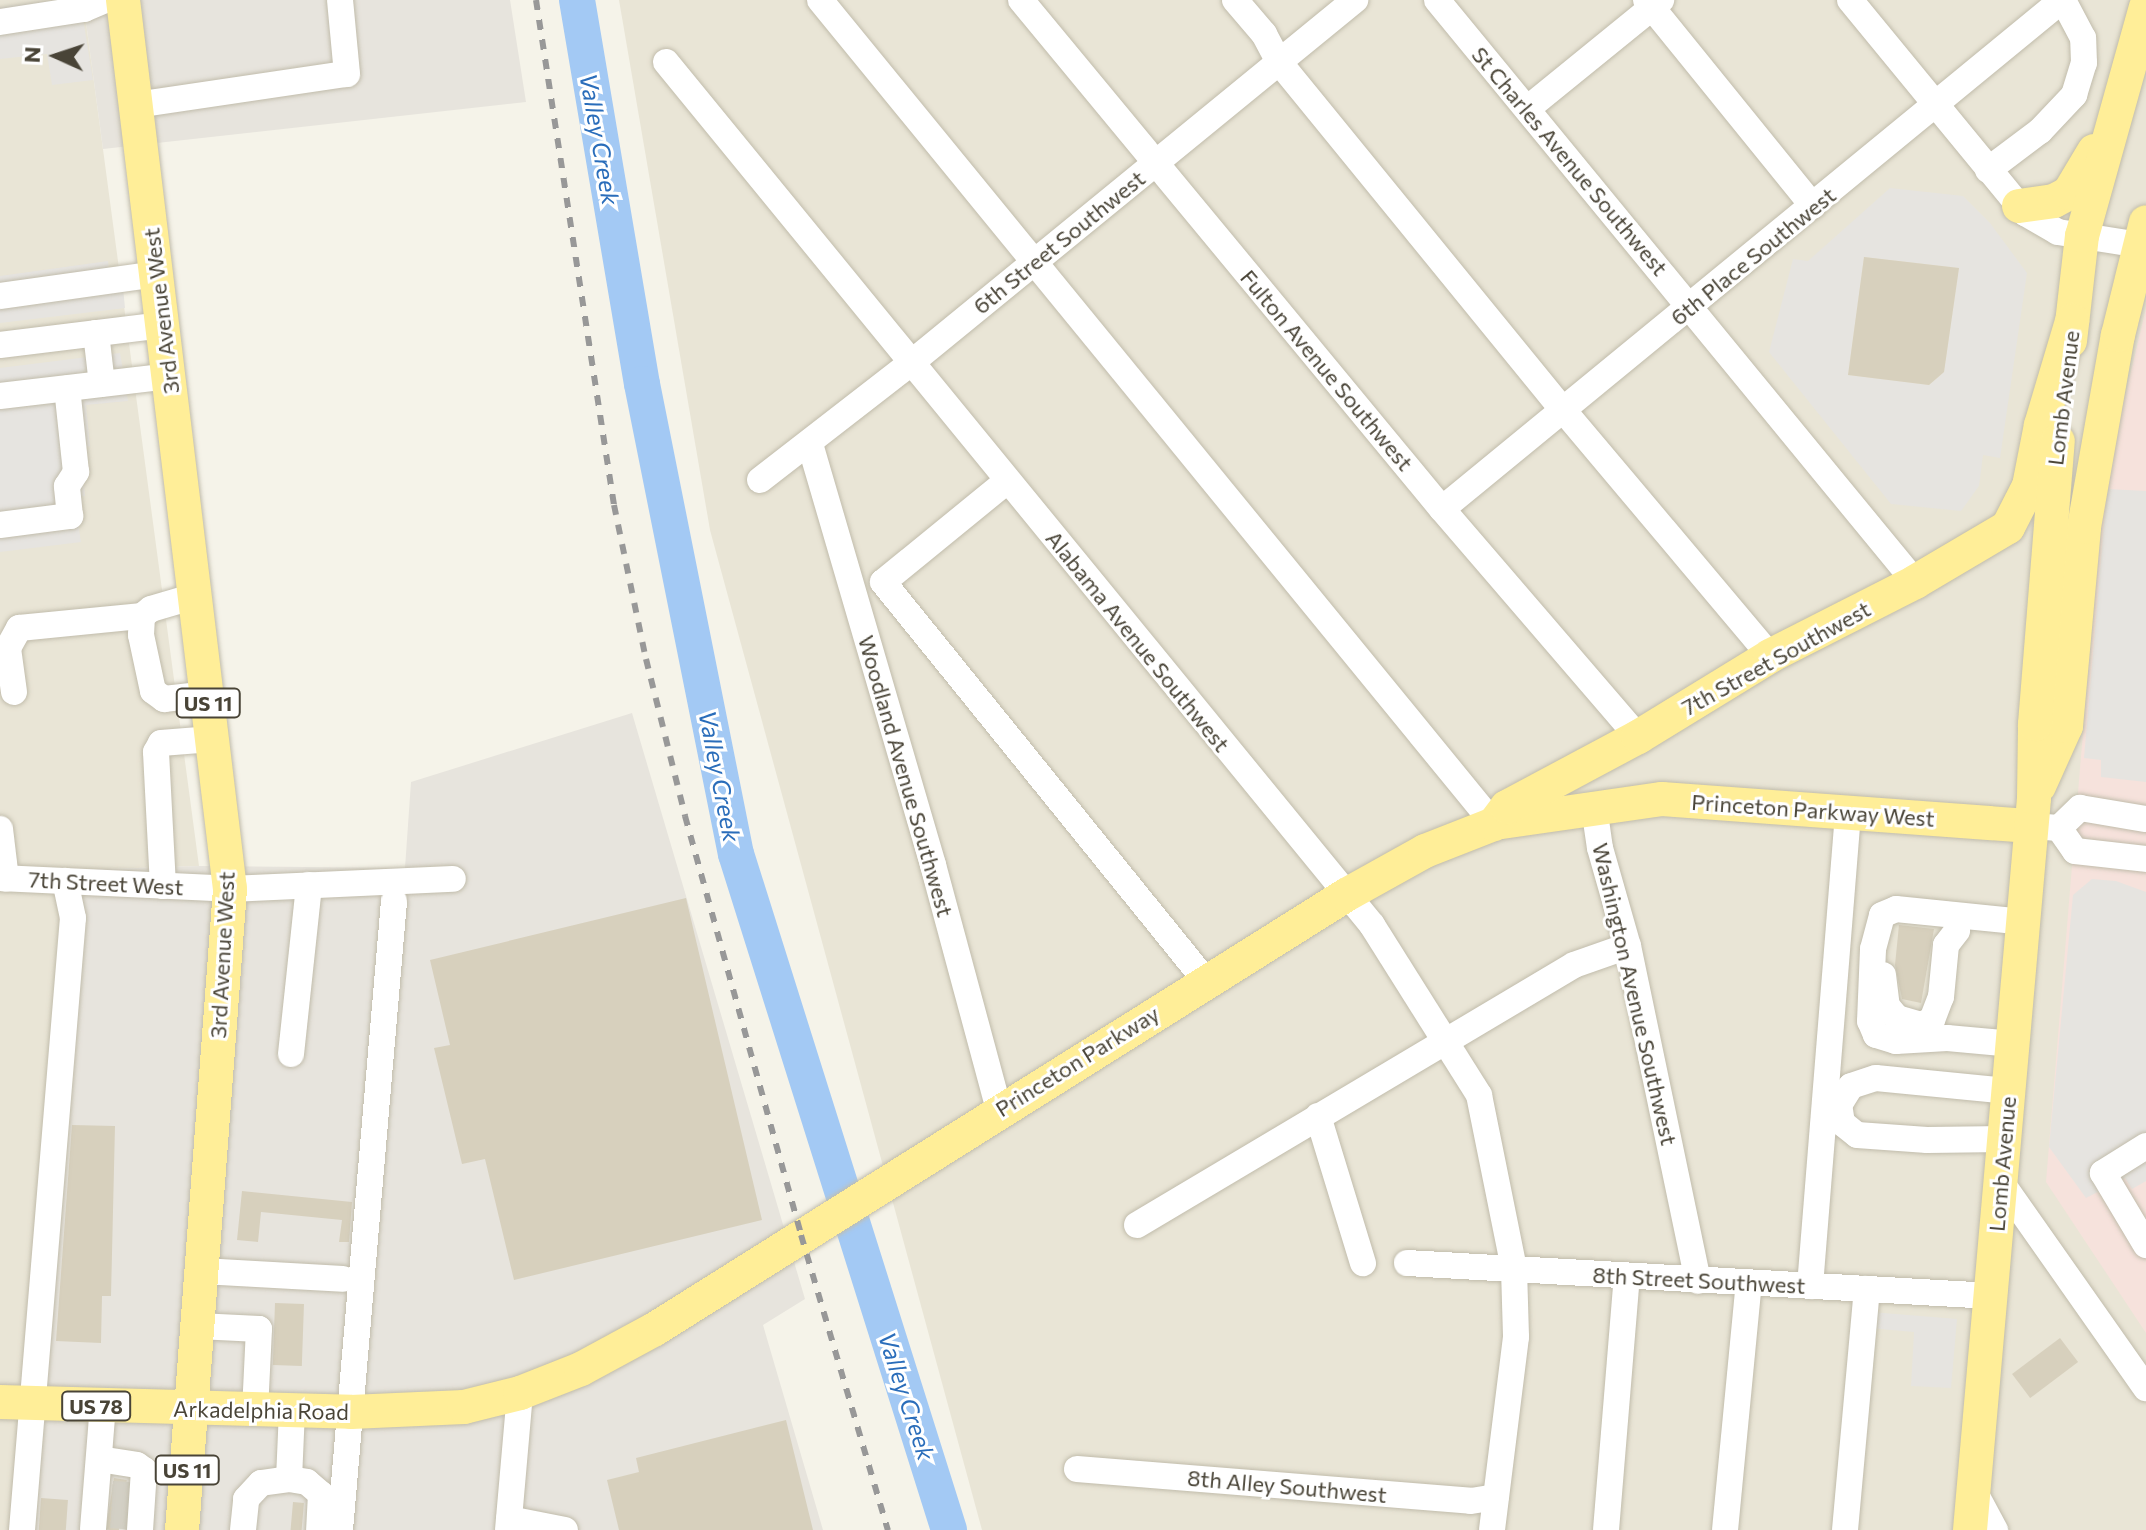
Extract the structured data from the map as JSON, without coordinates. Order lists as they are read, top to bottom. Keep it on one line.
{"streets":{"main road":["3rd Avenue West","Lomb Avenue","7th Street Southwest","US 11","Princeton Parkway West","Princeton Parkway","US 78","Arkadelphia Road"],"street":["St Charles Avenue Southwest","6th Street Southwest","6th Place Southwest","Fulton Avenue Southwest","Alabama Avenue Southwest","Woodland Avenue Southwest","7th Street West","Washington Avenue Southwest","8th Street Southwest","8th Alley Southwest"]},"crossings":[["St Charles Avenue Southwest","6th Place Southwest"],["St Charles Avenue Southwest","7th Street Southwest"],["6th Street Southwest","Fulton Avenue Southwest"],["6th Street Southwest","Alabama Avenue Southwest"],["6th Street Southwest","Woodland Avenue Southwest"],["6th Place Southwest","Fulton Avenue Southwest"],["3rd Avenue West","7th Street West"],["3rd Avenue West","Arkadelphia Road"],["Fulton Avenue Southwest","7th Street Southwest"],["Fulton Avenue Southwest","Princeton Parkway"],["Lomb Avenue","7th Street Southwest"],["Lomb Avenue","Princeton Parkway West"],["Lomb Avenue","8th Street Southwest"],["Alabama Avenue Southwest","Princeton Parkway"],["Alabama Avenue Southwest","8th Street Southwest"],["Alabama Avenue Southwest","8th Alley Southwest"],["7th Street Southwest","Princeton Parkway"],["Woodland Avenue Southwest","Princeton Parkway"],["Princeton Parkway West","Washington Avenue Southwest"],["Washington Avenue Southwest","8th Street Southwest"],["Princeton Parkway","Arkadelphia Road"]],"water":["Valley Creek"],"north":"left"}
